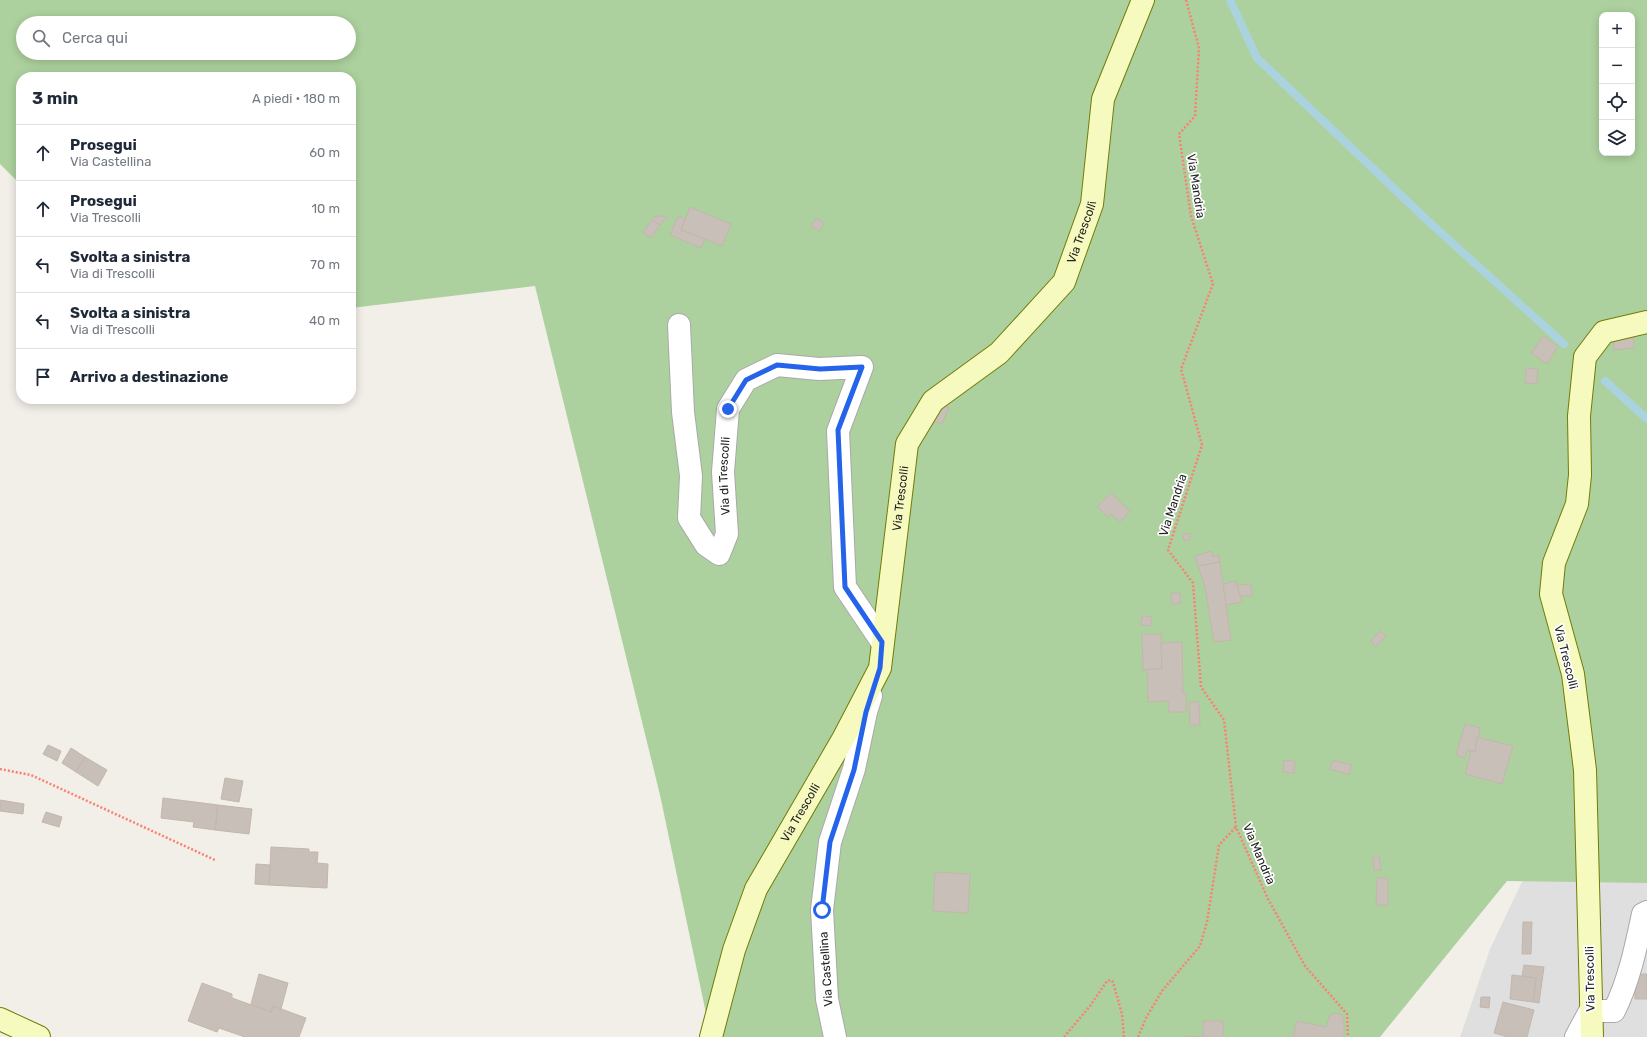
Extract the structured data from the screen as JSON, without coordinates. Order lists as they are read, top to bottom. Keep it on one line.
{"streets":{"street":["Via Trescolli","Via di Trescolli","Via Castellina"],"path":["Via Mandria"]},"crossings":[["Via Trescolli","Via di Trescolli"],["Via Trescolli","Via Castellina"]],"page":{"map_buttons":["+","−"],"search":"Cerca qui","heading":["3 min","A piedi · 180 m"],"list":[["Prosegui","Via Castellina","60 m"],["Prosegui","Via Trescolli","10 m"],["Svolta a sinistra","Via di Trescolli","70 m"],["Svolta a sinistra","Via di Trescolli","40 m"],"Arrivo a destinazione"]}}
